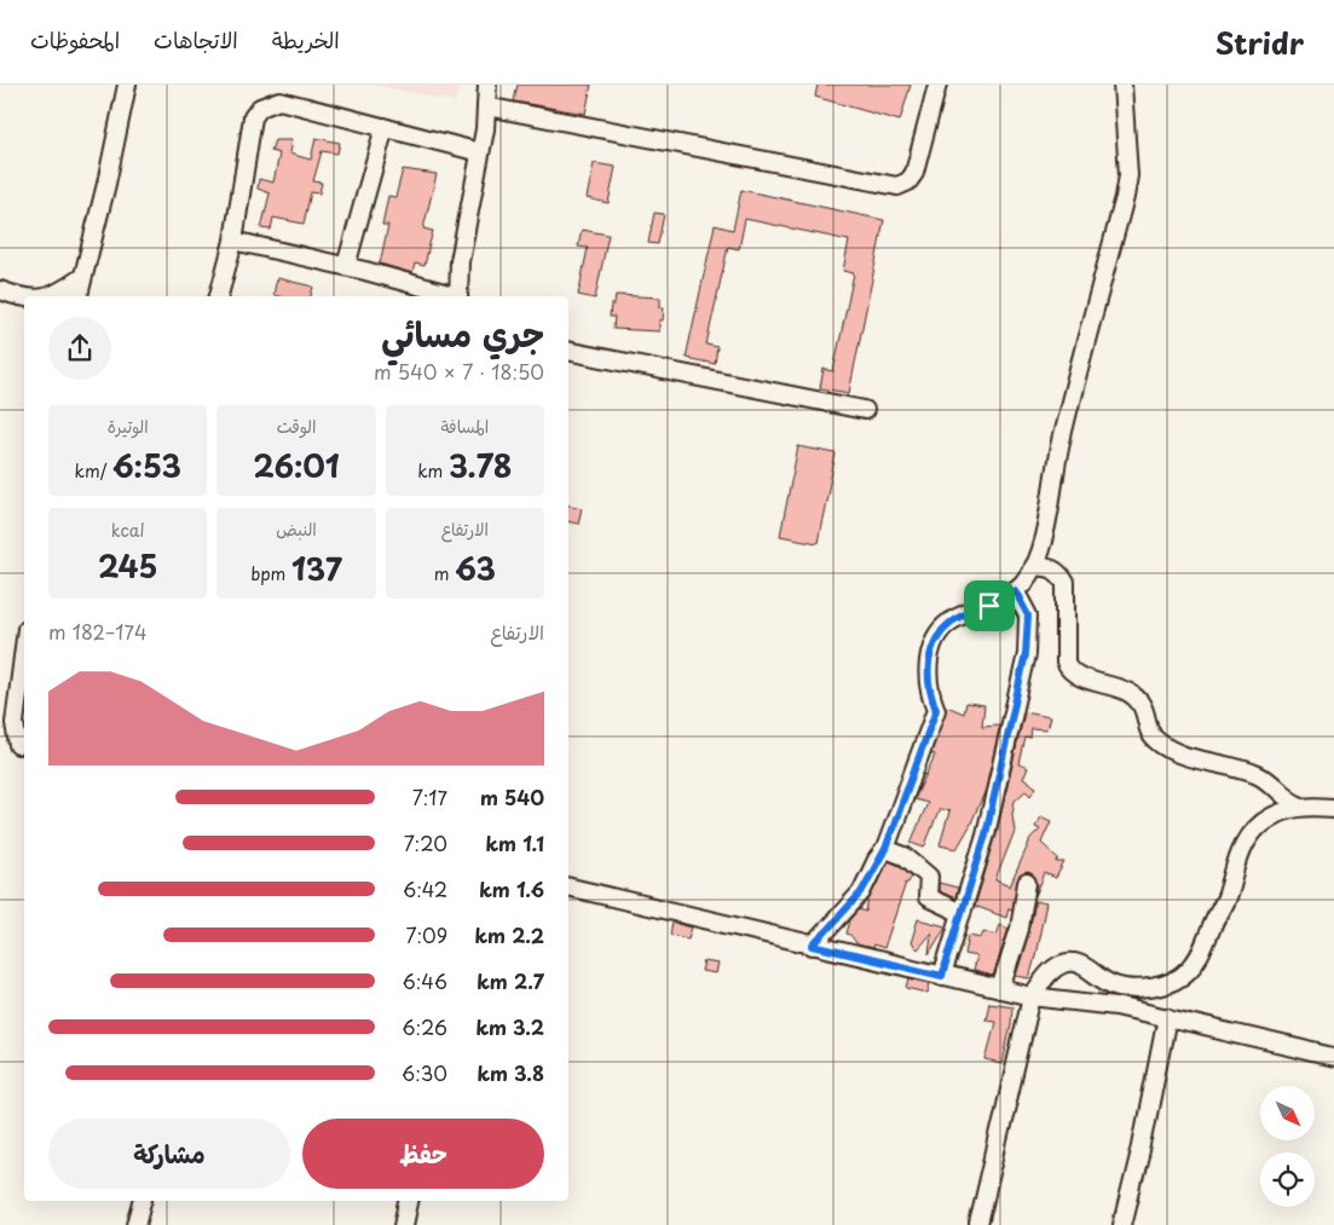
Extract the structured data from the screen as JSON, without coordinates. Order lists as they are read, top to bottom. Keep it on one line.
{"north":"bottom right","page":{"header":"Stridr","nav":["الخريطة","الاتجاهات","المحفوظات"],"heading":["جري مسائي","18:50 · 7 × 540 m"],"stats":[["المسافة","3.78 km"],["الوقت","26:01"],["الوتيرة","6:53 /km"],["الارتفاع","63 m"],["النبض","137 bpm"],["kcal","245"]],"chart":["الارتفاع","174–182 m"],"list":[{"name":"540 m","note":"7:17"},{"name":"1.1 km","note":"7:20"},{"name":"1.6 km","note":"6:42"},{"name":"2.2 km","note":"7:09"},{"name":"2.7 km","note":"6:46"},{"name":"3.2 km","note":"6:26"},{"name":"3.8 km","note":"6:30"}],"buttons":["حفظ","مشاركة"]}}
